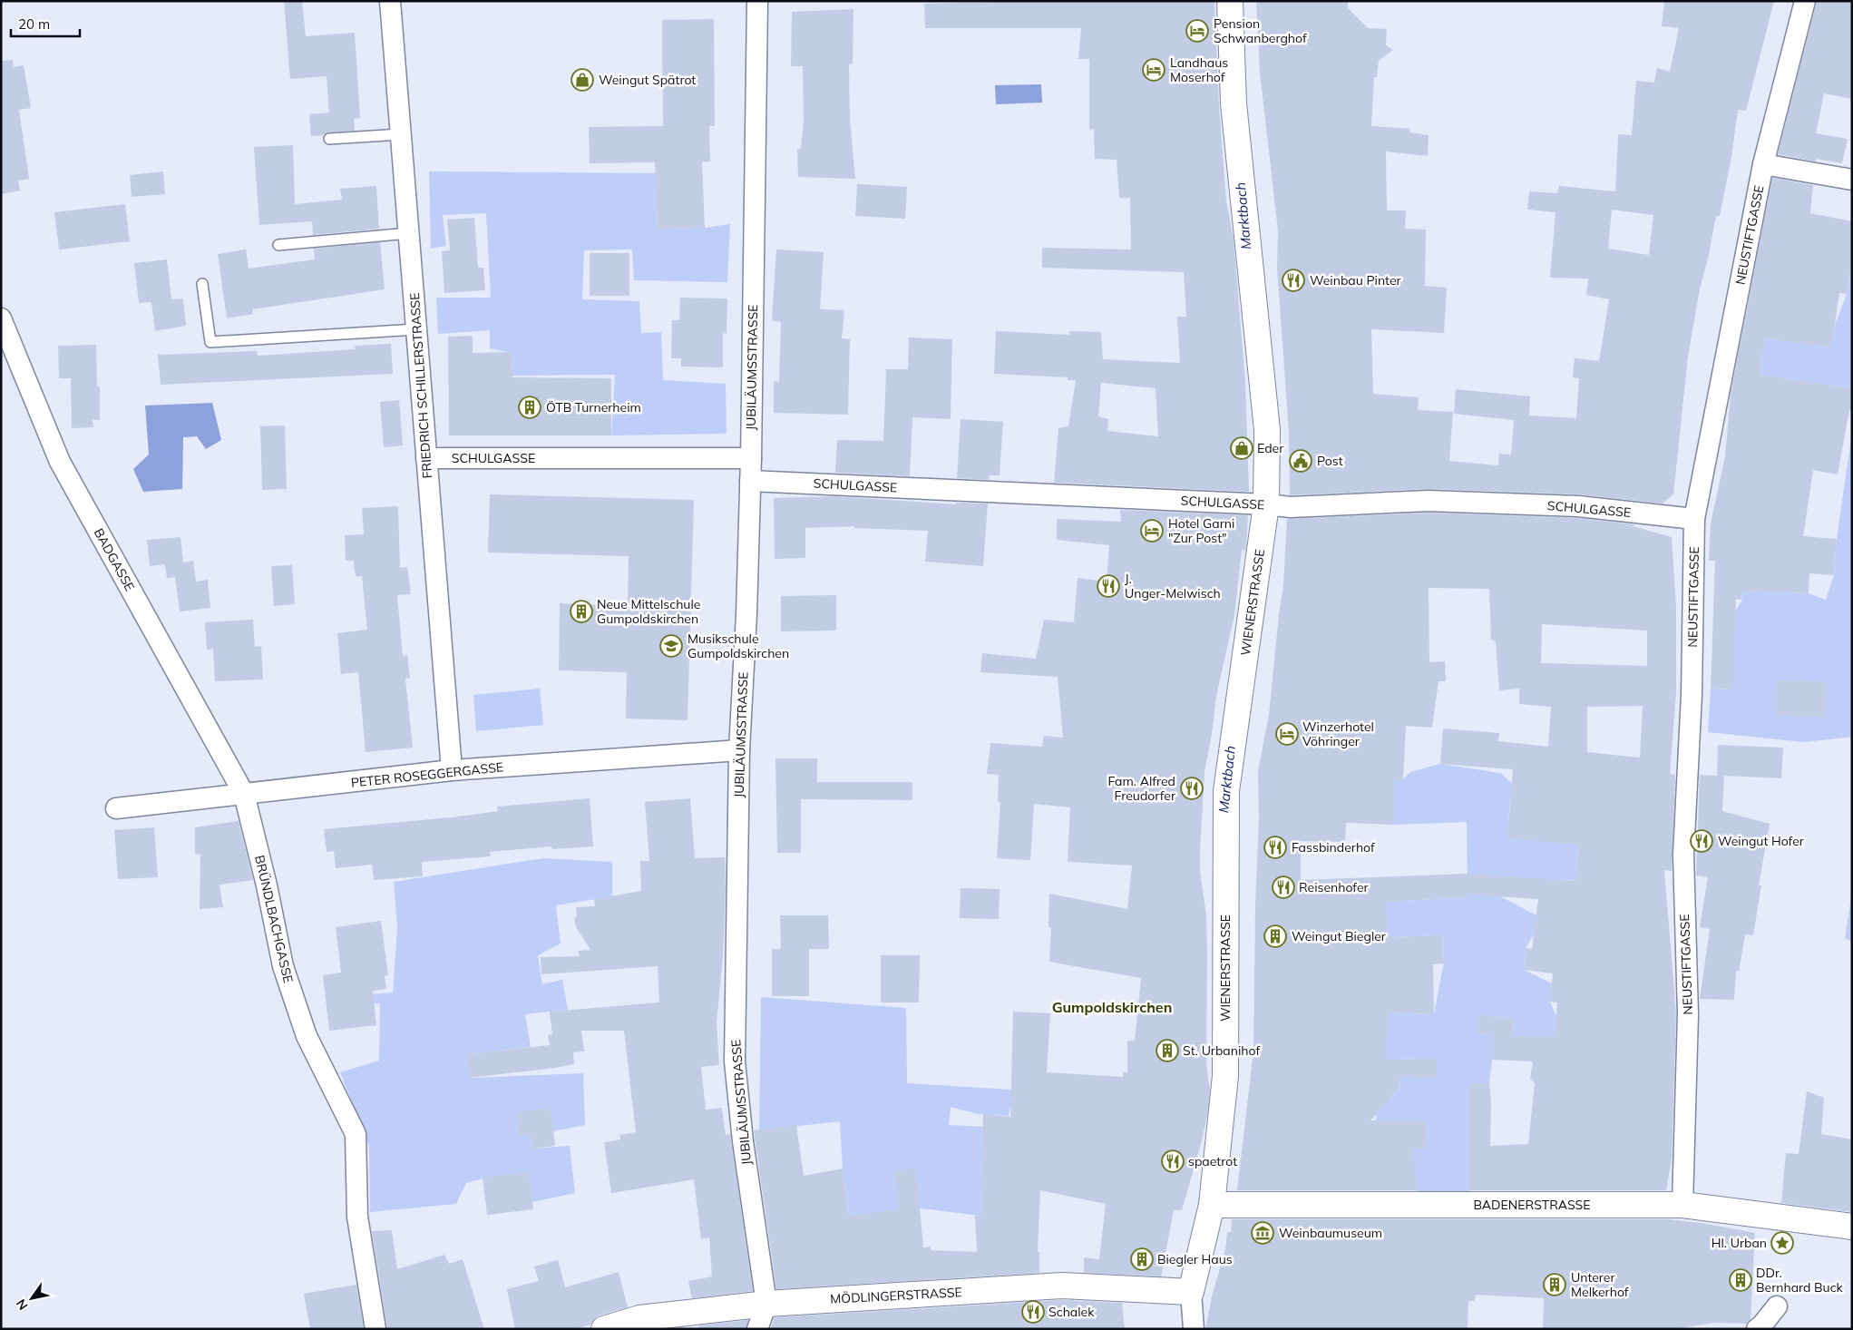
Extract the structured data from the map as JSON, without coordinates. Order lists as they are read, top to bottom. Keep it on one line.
{"streets":{"main road":["WIENERSTRASSE","BADENERSTRASSE","MÖDLINGERSTRASSE"],"street":["NEUSTIFTGASSE","JUBILÄUMSSTRASSE","FRIEDRICH SCHILLERSTRASSE","SCHULGASSE","BADGASSE","PETER ROSEGGERGASSE","BRÜNDLBACHGASSE"]},"crossings":[["NEUSTIFTGASSE","SCHULGASSE"],["NEUSTIFTGASSE","BADENERSTRASSE"],["JUBILÄUMSSTRASSE","SCHULGASSE"],["JUBILÄUMSSTRASSE","PETER ROSEGGERGASSE"],["JUBILÄUMSSTRASSE","MÖDLINGERSTRASSE"],["FRIEDRICH SCHILLERSTRASSE","SCHULGASSE"],["FRIEDRICH SCHILLERSTRASSE","PETER ROSEGGERGASSE"],["SCHULGASSE","WIENERSTRASSE"],["BADGASSE","PETER ROSEGGERGASSE"],["BADGASSE","BRÜNDLBACHGASSE"],["WIENERSTRASSE","BADENERSTRASSE"],["WIENERSTRASSE","MÖDLINGERSTRASSE"],["PETER ROSEGGERGASSE","BRÜNDLBACHGASSE"]],"districts":["Gumpoldskirchen"],"water":["Marktbach"],"places":{"hotel":["Pension Schwanberghof","Landhaus Moserhof","Hotel Garni \"Zur Post\"","Winzerhotel Vöhringer"],"shop":["Weingut Spätrot","Eder"],"restaurant":["Weinbau Pinter","J. Unger-Melwisch","Fam. Alfred Freudorfer","Weingut Hofer","Fassbinderhof","Reisenhofer","spaetrot","Schalek"],"building":["ÖTB Turnerheim","Neue Mittelschule Gumpoldskirchen","Weingut Biegler","St. Urbanihof","Biegler Haus","DDr. Bernhard Buck","Unterer Melkerhof"],"public building":["Post"],"school or university":["Musikschule Gumpoldskirchen"],"museum":["Weinbaumuseum"],"place":["Hl. Urban"]},"scale_bar":"20 m","north":"bottom left"}
